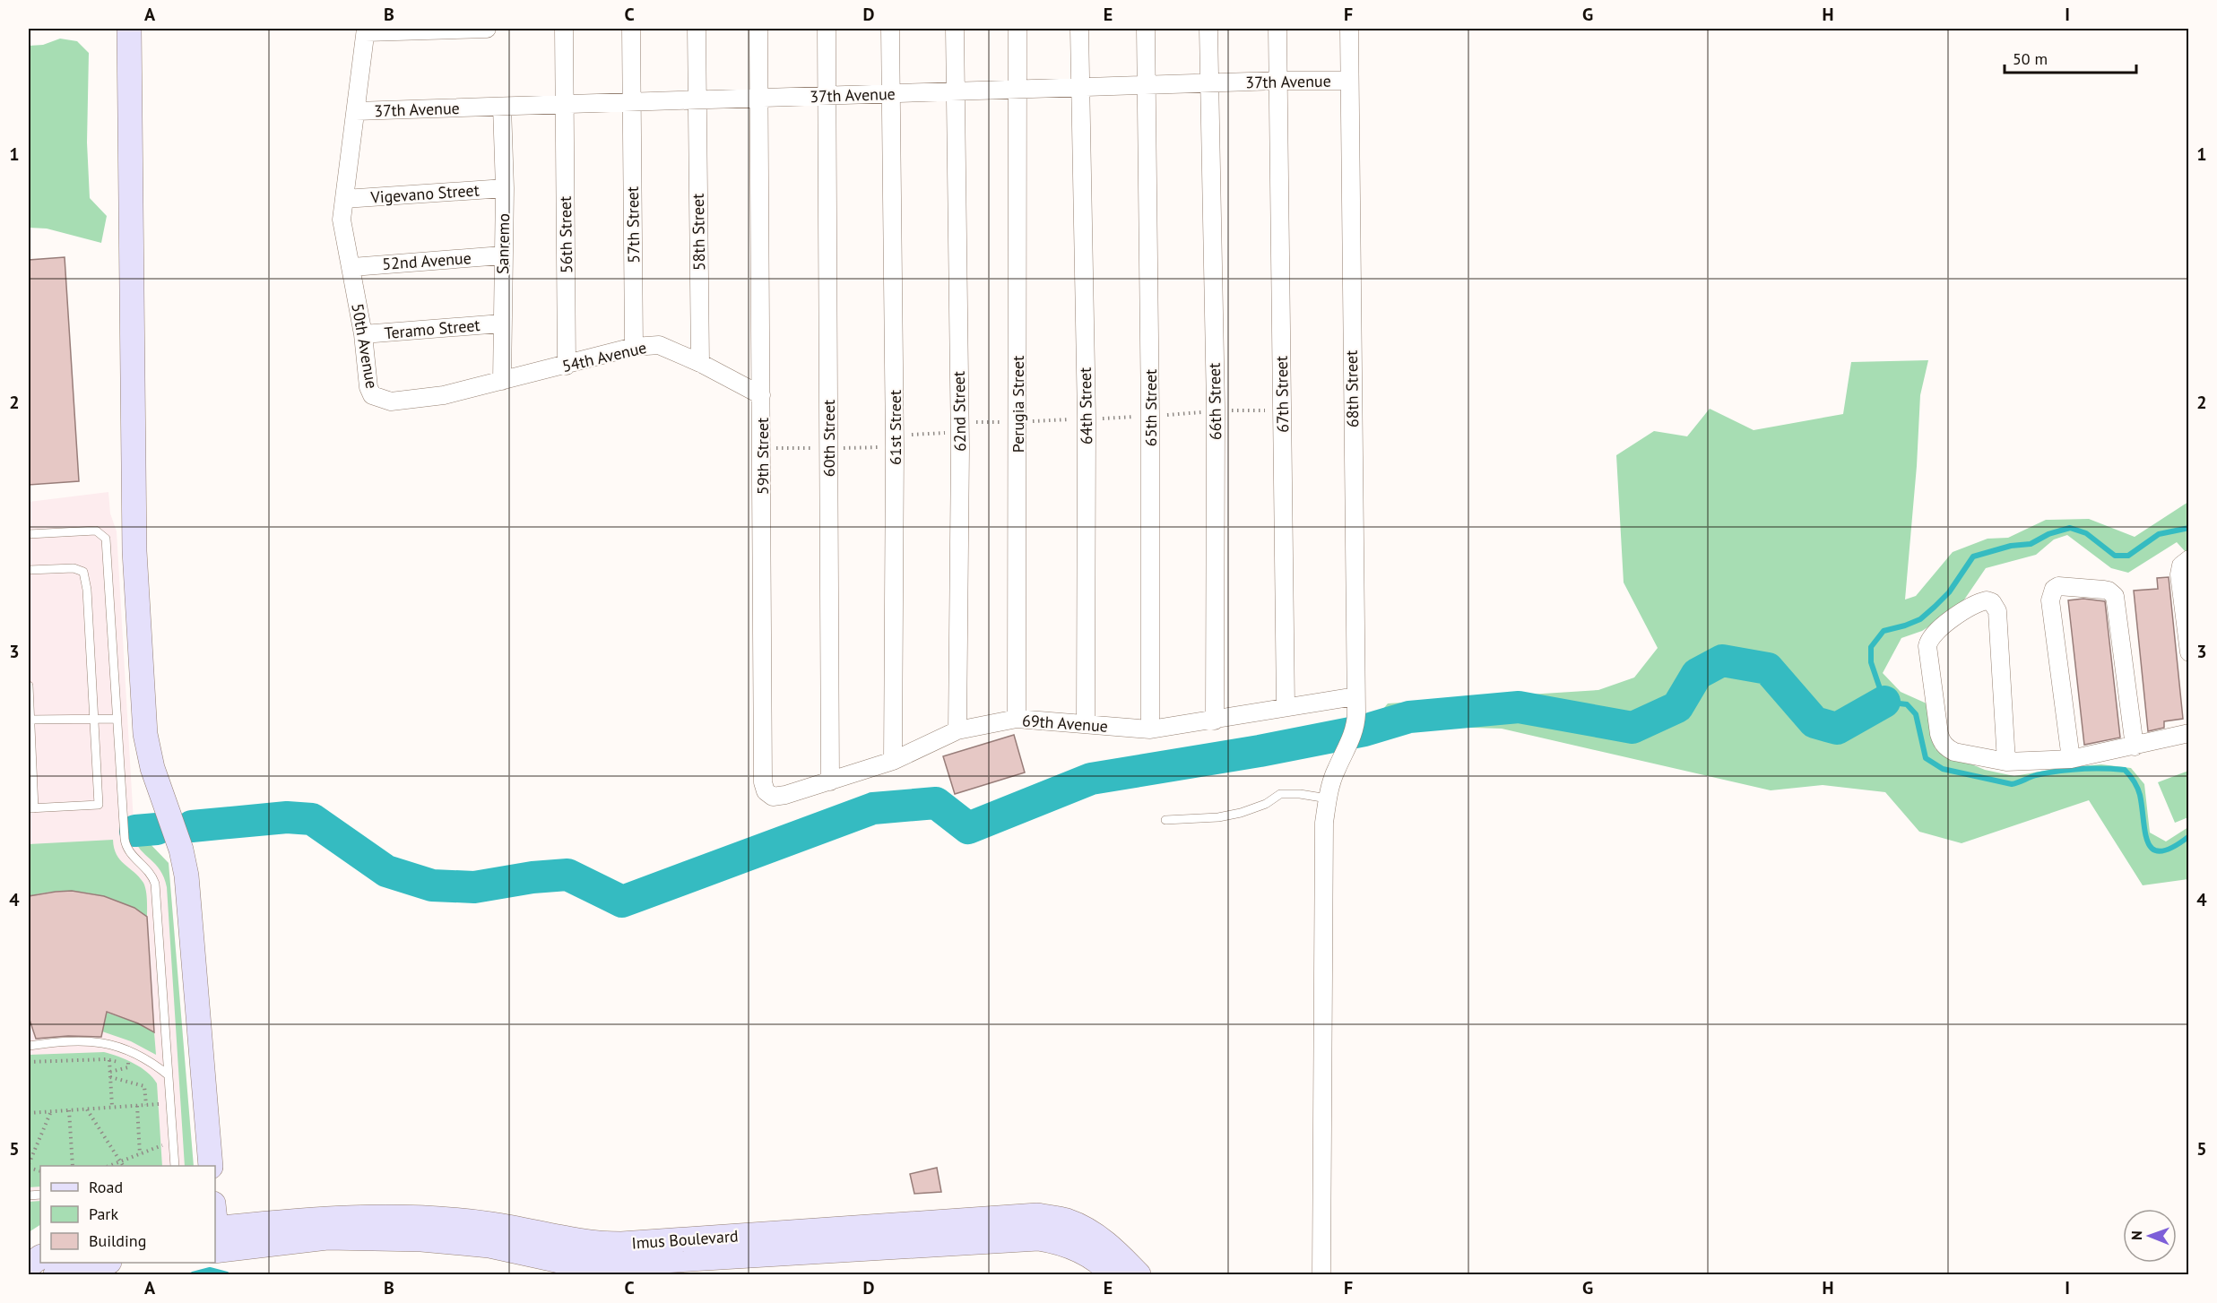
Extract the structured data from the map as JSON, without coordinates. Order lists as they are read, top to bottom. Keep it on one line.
{"streets":{"main road":["Imus Boulevard"],"street":["37th Avenue","Vigevano Street","57th Street","58th Street","56th Street","Sanremo","52nd Avenue","Teramo Street","50th Avenue","54th Avenue","68th Street","67th Street","66th Street","Perugia Street","64th Street","65th Street","62nd Street","61st Street","60th Street","59th Street","69th Avenue"]},"crossings":[["37th Avenue","57th Street"],["37th Avenue","58th Street"],["37th Avenue","56th Street"],["37th Avenue","Sanremo"],["37th Avenue","50th Avenue"],["37th Avenue","68th Street"],["37th Avenue","67th Street"],["37th Avenue","66th Street"],["37th Avenue","Perugia Street"],["37th Avenue","64th Street"],["37th Avenue","65th Street"],["37th Avenue","62nd Street"],["37th Avenue","61st Street"],["37th Avenue","60th Street"],["37th Avenue","59th Street"],["Vigevano Street","Sanremo"],["Vigevano Street","50th Avenue"],["57th Street","54th Avenue"],["58th Street","54th Avenue"],["56th Street","54th Avenue"],["Sanremo","52nd Avenue"],["Sanremo","Teramo Street"],["Sanremo","50th Avenue"],["Sanremo","54th Avenue"],["52nd Avenue","50th Avenue"],["Teramo Street","50th Avenue"],["50th Avenue","54th Avenue"],["54th Avenue","59th Street"],["68th Street","69th Avenue"],["67th Street","69th Avenue"],["66th Street","69th Avenue"],["Perugia Street","69th Avenue"],["64th Street","69th Avenue"],["65th Street","69th Avenue"],["62nd Street","69th Avenue"],["61st Street","69th Avenue"],["60th Street","69th Avenue"],["59th Street","69th Avenue"]],"legend":["Road","Park","Building"],"scale_bar":"50 m","north":"left","grid":{"columns":["A","B","C","D","E","F","G","H","I"],"rows":["1","2","3","4","5"]}}
